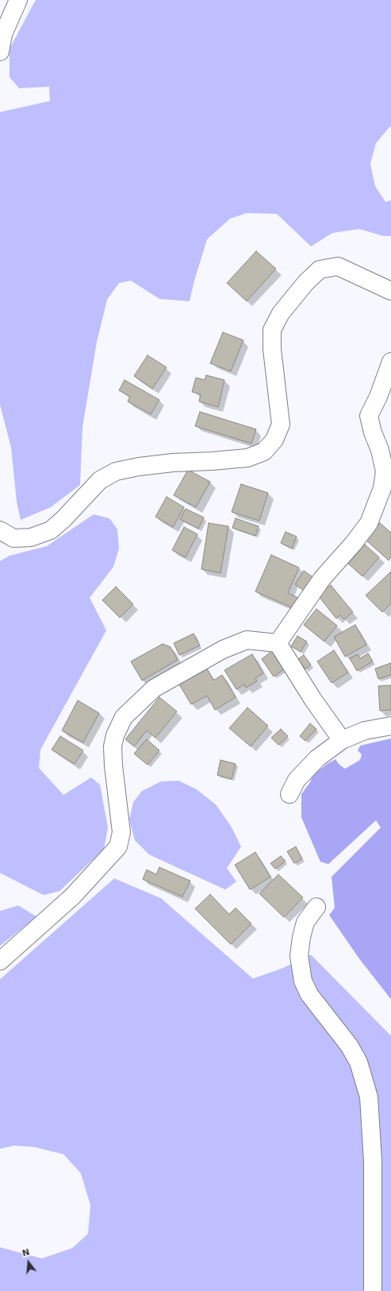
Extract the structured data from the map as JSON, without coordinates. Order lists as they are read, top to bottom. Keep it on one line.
{"north":"top"}
